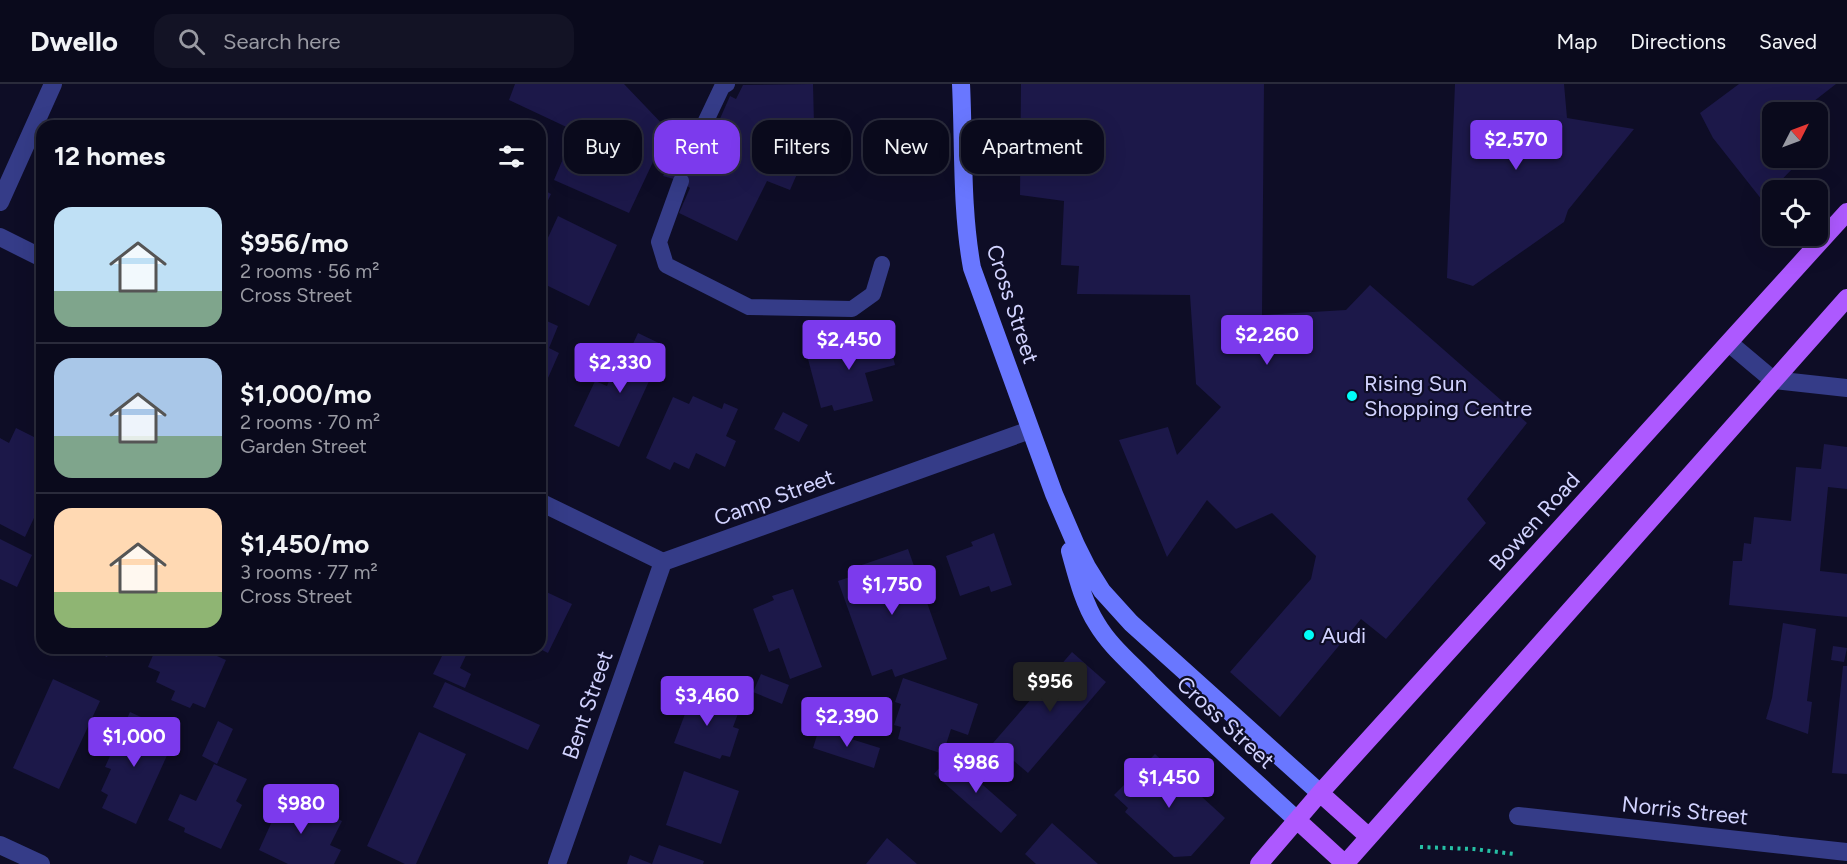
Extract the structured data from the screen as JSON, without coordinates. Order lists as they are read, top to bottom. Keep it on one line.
{"streets":{"main road":["Cross Street","Bowen Road"],"street":["Camp Street","Bent Street","Norris Street"]},"crossings":[["Cross Street","Camp Street"],["Cross Street","Bowen Road"],["Camp Street","Bent Street"]],"places":["Rising Sun Shopping Centre","Audi"],"north":"top right","page":{"header":"Dwello","search":"Search here","nav":["Map","Directions","Saved"],"price":["$2,570","$2,260","$2,450","$2,330","$1,750","$956","$3,460","$2,390","$1,000","$986","$1,450","$980"],"chip":["Buy","Rent","Filters","New","Apartment"],"heading":"12 homes","list":[{"name":"$956/mo","note":"2 rooms · 56 m² · Cross Street"},{"name":"$1,000/mo","note":"2 rooms · 70 m² · Garden Street"},{"name":"$1,450/mo","note":"3 rooms · 77 m² · Cross Street"}]}}
